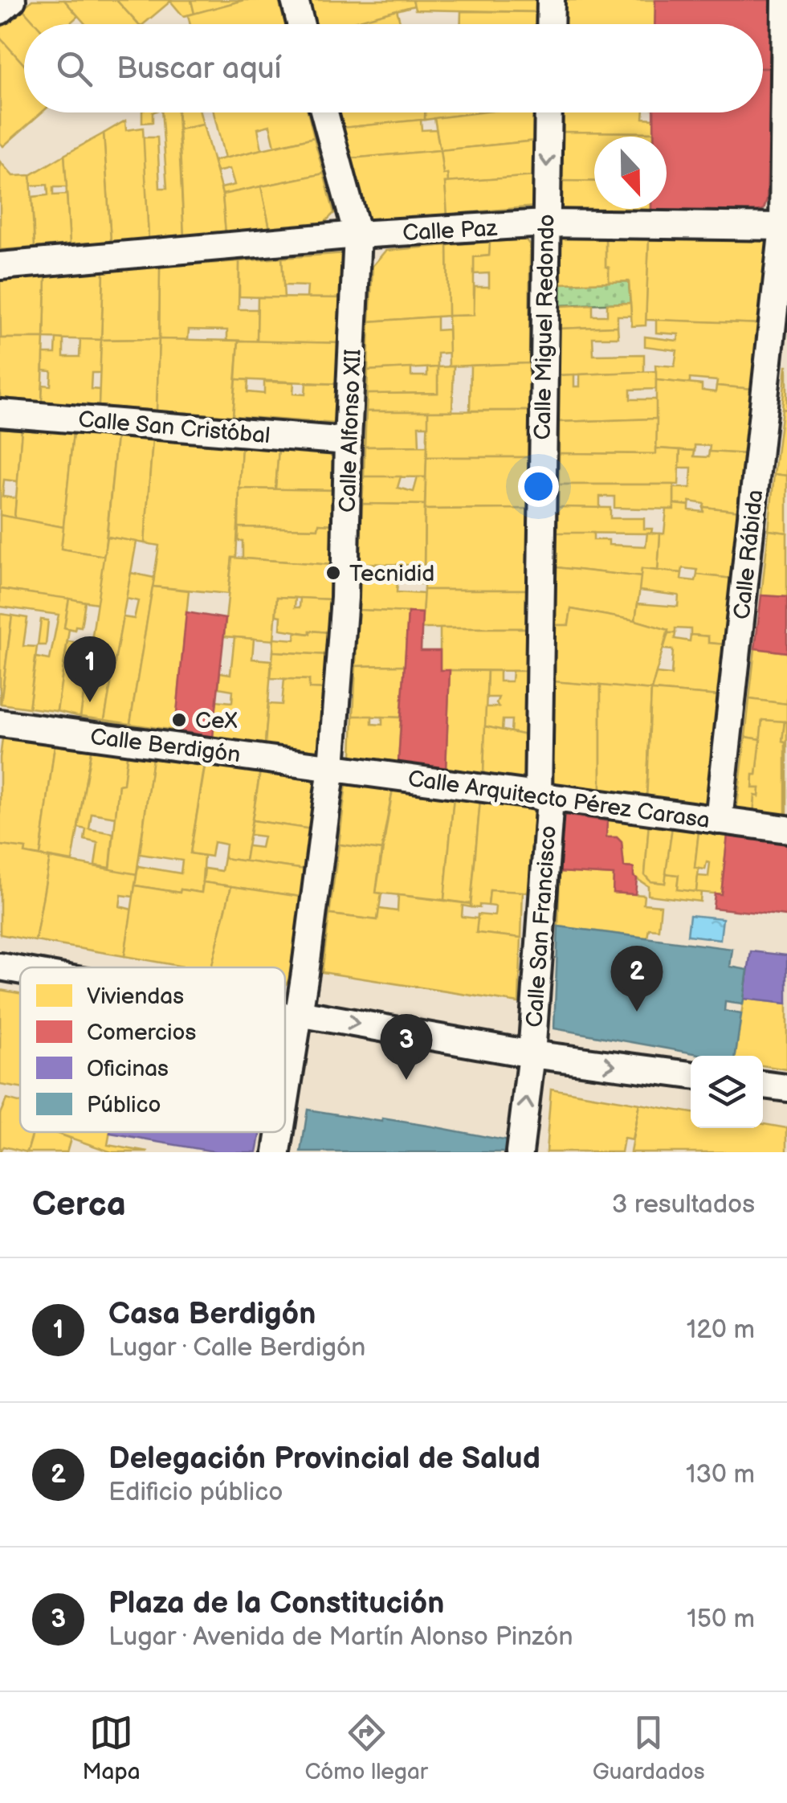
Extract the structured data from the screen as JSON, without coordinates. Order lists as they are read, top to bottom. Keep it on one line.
{"streets":{"street":["Calle Paz","Calle Miguel Redondo","Calle San Cristóbal","Calle Alfonso XII","Calle Rábida","Calle Berdigón","Calle Arquitecto Pérez Carasa","Calle San Francisco"]},"crossings":[["Calle Paz","Calle Miguel Redondo"],["Calle Paz","Calle Alfonso XII"],["Calle Paz","Calle Rábida"],["Calle Miguel Redondo","Calle Arquitecto Pérez Carasa"],["Calle Miguel Redondo","Calle San Francisco"],["Calle San Cristóbal","Calle Alfonso XII"],["Calle Alfonso XII","Calle Berdigón"],["Calle Alfonso XII","Calle Arquitecto Pérez Carasa"],["Calle Rábida","Calle Arquitecto Pérez Carasa"],["Calle Berdigón","Calle Arquitecto Pérez Carasa"],["Calle Arquitecto Pérez Carasa","Calle San Francisco"]],"places":["Tecnidid","CeX"],"legend":["Viviendas","Comercios","Oficinas","Público"],"north":"bottom","page":{"search":"Buscar aquí","pins":["1","2","3"],"heading":["Cerca","3 resultados"],"list":[{"mark":"1","name":"Casa Berdigón","note":"Lugar · Calle Berdigón","value":"120 m"},{"mark":"2","name":"Delegación Provincial de Salud","note":"Edificio público","value":"130 m"},{"mark":"3","name":"Plaza de la Constitución","note":"Lugar · Avenida de Martín Alonso Pinzón","value":"150 m"}],"nav":["Mapa","Cómo llegar","Guardados"]}}
